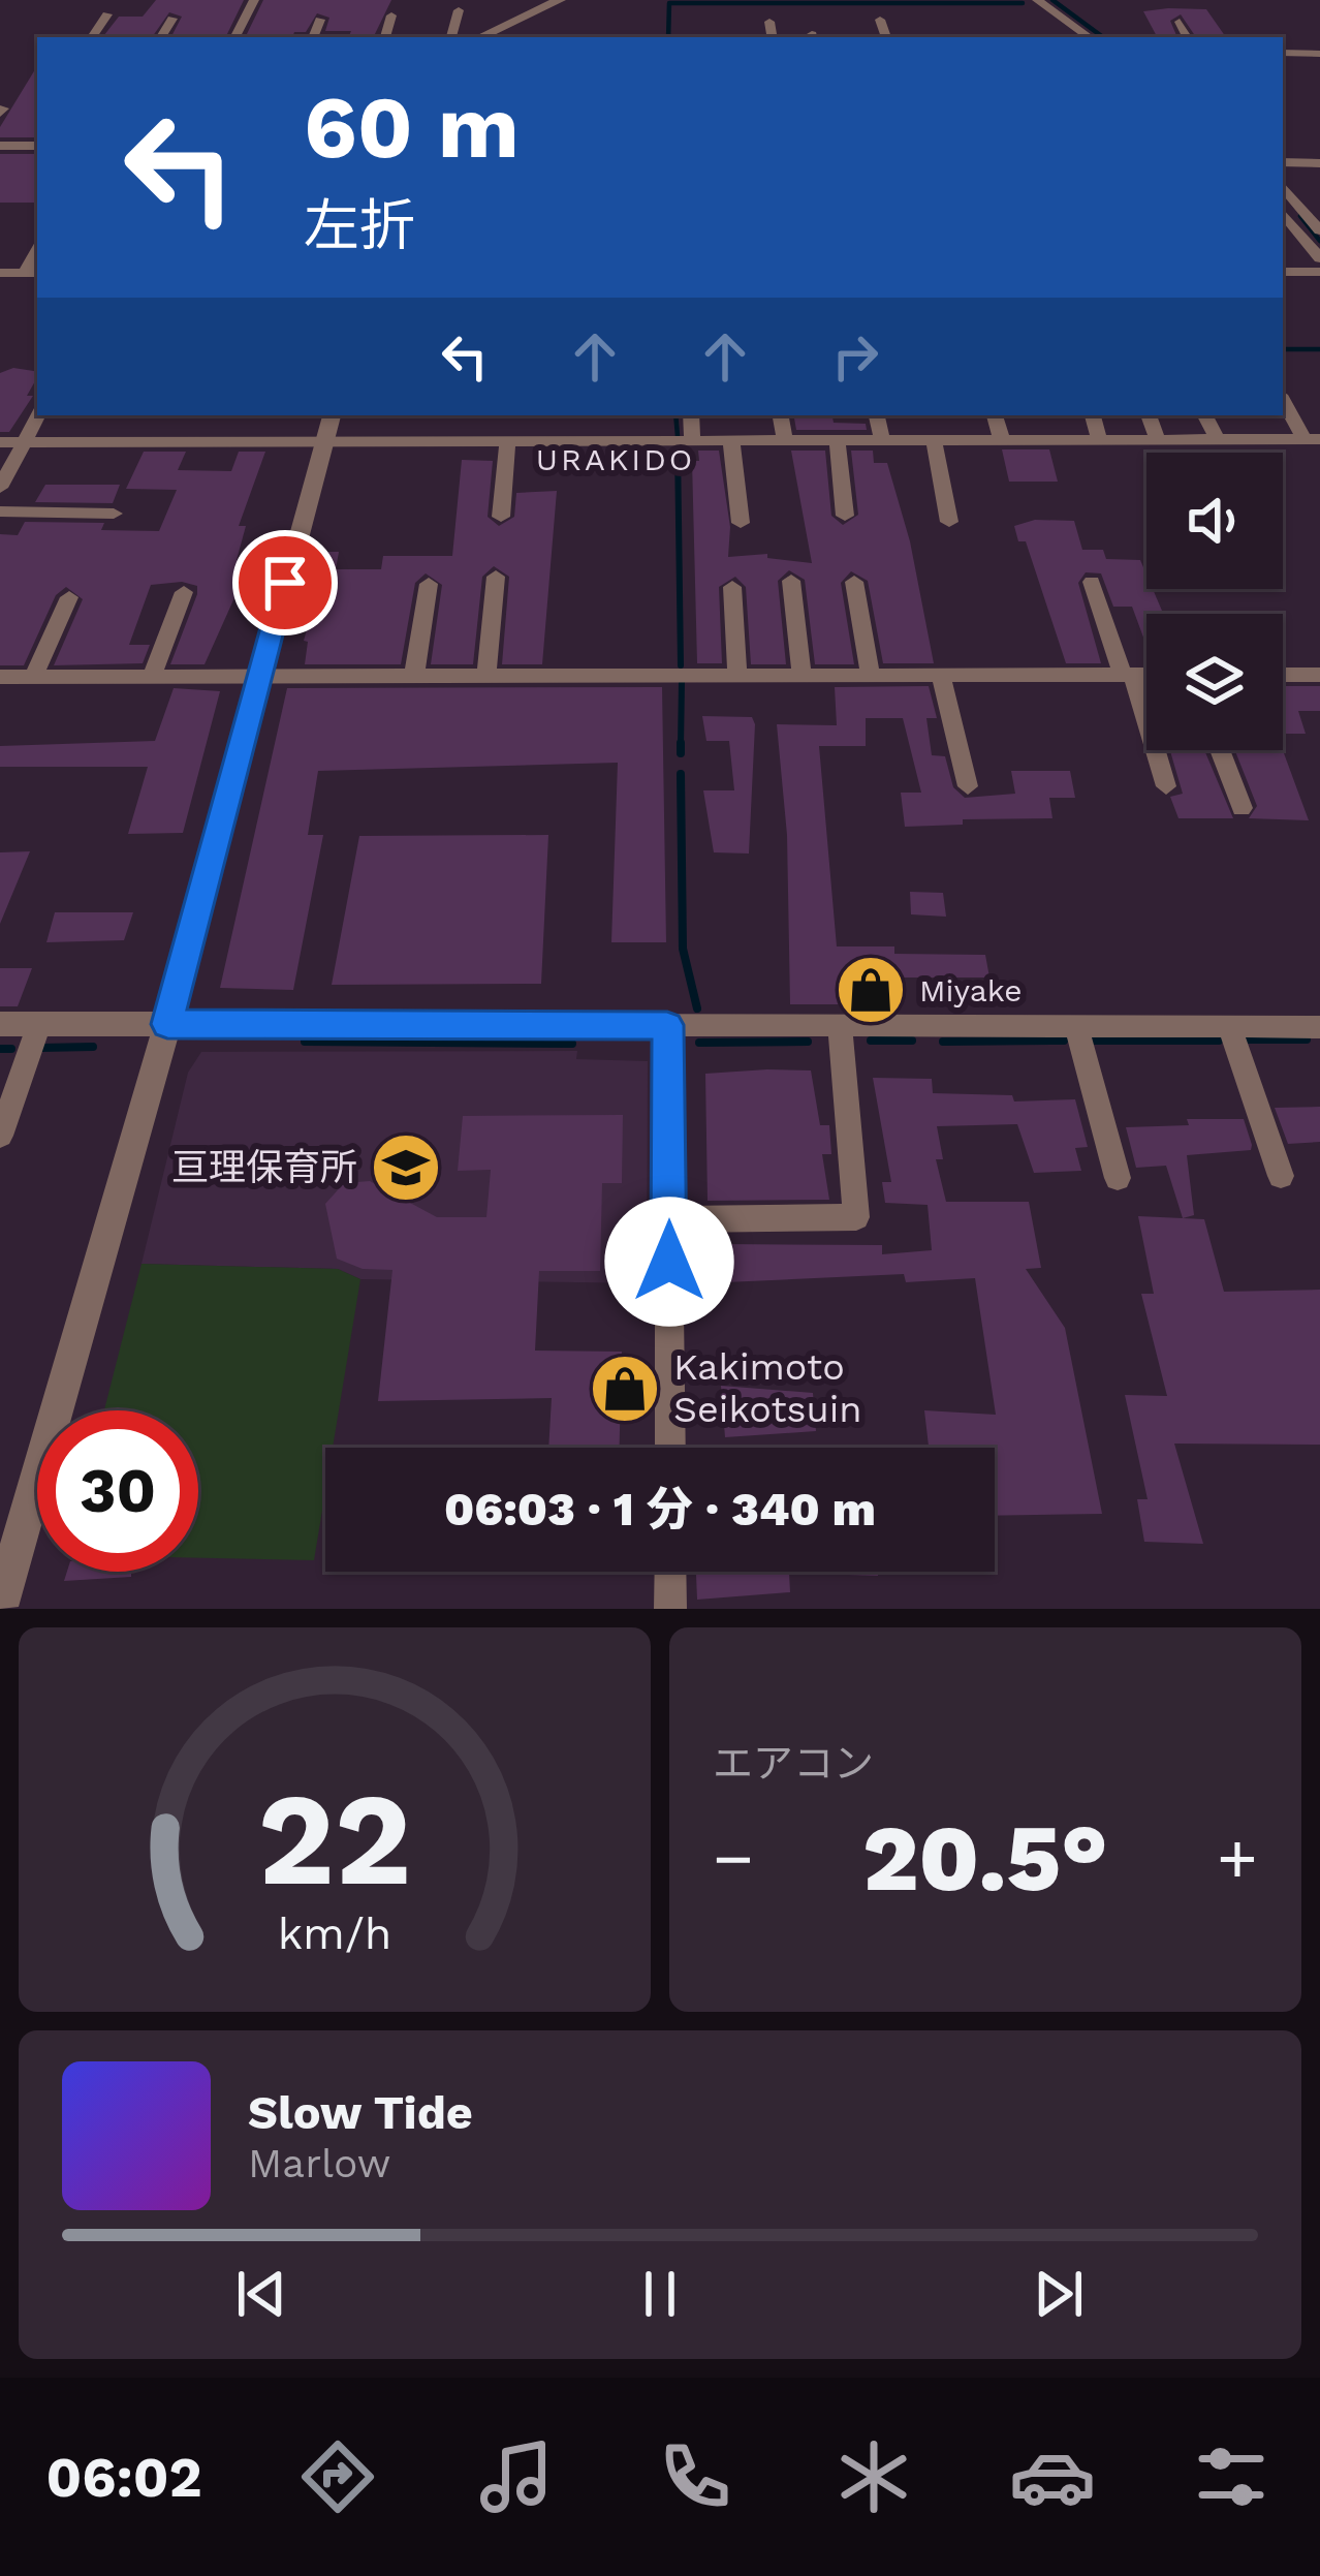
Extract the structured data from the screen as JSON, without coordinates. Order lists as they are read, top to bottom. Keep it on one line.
{"districts":["URAKIDO"],"places":{"shop":["Miyake","Kakimoto Seikotsuin"],"school or university":["亘理保育所"]},"page":{"turn":["60 m","左折"],"limit":"30","trip":"06:03 · 1 分 · 340 m","tile":"エアコン","heat":["−","20.5°","+"],"song":["Slow Tide","Marlow"],"tabs":"06:02","gauge":["22","km/h"]}}
